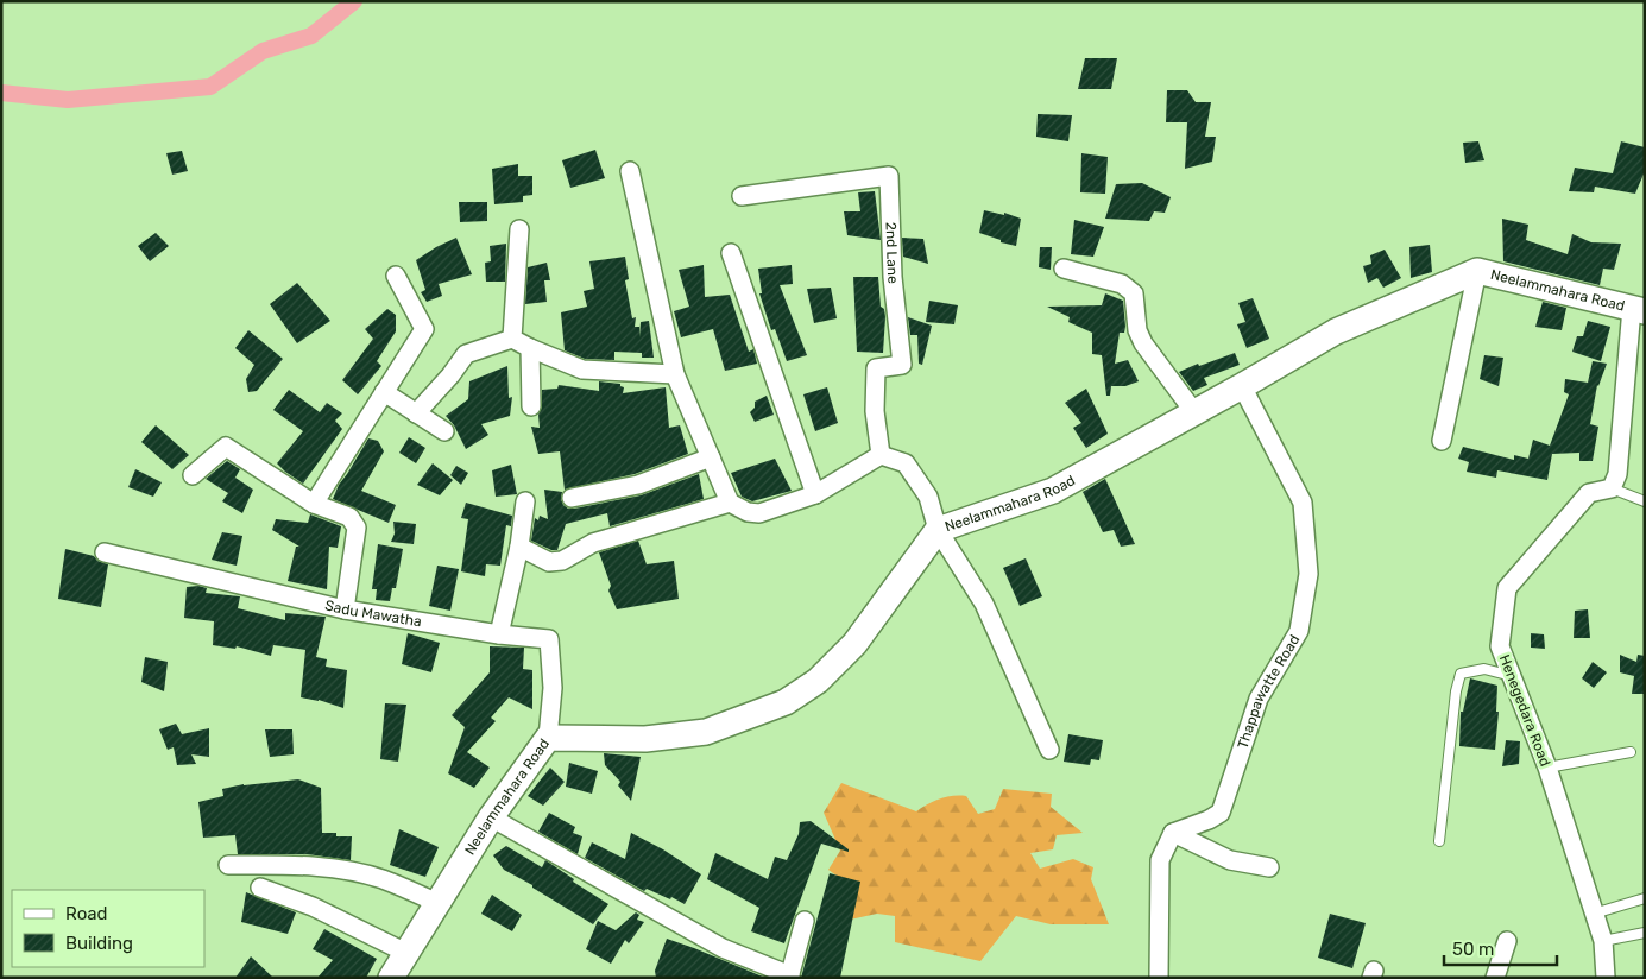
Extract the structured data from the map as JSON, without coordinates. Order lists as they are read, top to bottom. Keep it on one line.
{"streets":{"street":["2nd Lane","Neelammahara Road","Sadu Mawatha","Thappawatte Road","Henegedara Road"]},"crossings":[["Neelammahara Road","Sadu Mawatha"],["Neelammahara Road","Thappawatte Road"]],"legend":["Road","Building"],"scale_bar":"50 m"}
